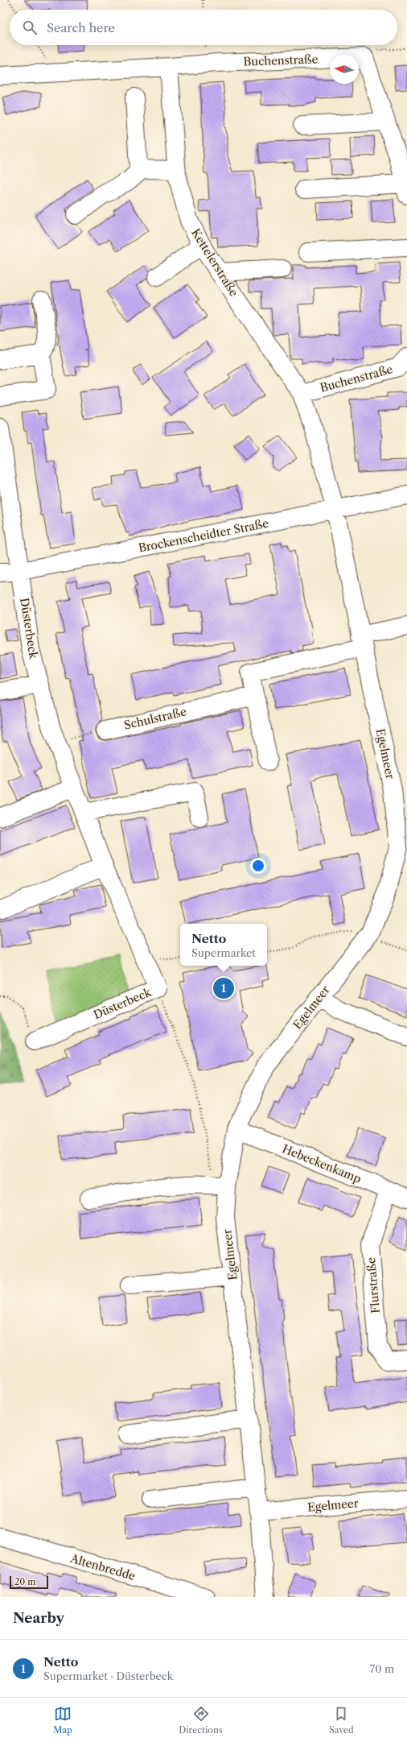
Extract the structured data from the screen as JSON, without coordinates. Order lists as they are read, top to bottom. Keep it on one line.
{"streets":{"street":["Buchenstraße","Kettelerstraße","Brockenscheidter Straße","Düsterbeck","Schulstraße","Egelmeer","Hebeckenkamp","Flurstraße","Altenbredde"]},"crossings":[["Buchenstraße","Kettelerstraße"],["Kettelerstraße","Brockenscheidter Straße"],["Kettelerstraße","Egelmeer"],["Brockenscheidter Straße","Düsterbeck"],["Brockenscheidter Straße","Egelmeer"],["Egelmeer","Hebeckenkamp"],["Hebeckenkamp","Flurstraße"]],"scale_bar":"20 m","north":"left","page":{"search":"Search here","popup":["Netto","Supermarket"],"pins":"1","scale":"20 m","heading":"Nearby","list":[{"mark":"1","name":"Netto","note":"Supermarket · Düsterbeck","value":"70 m"}],"nav":["Map","Directions","Saved"]}}
